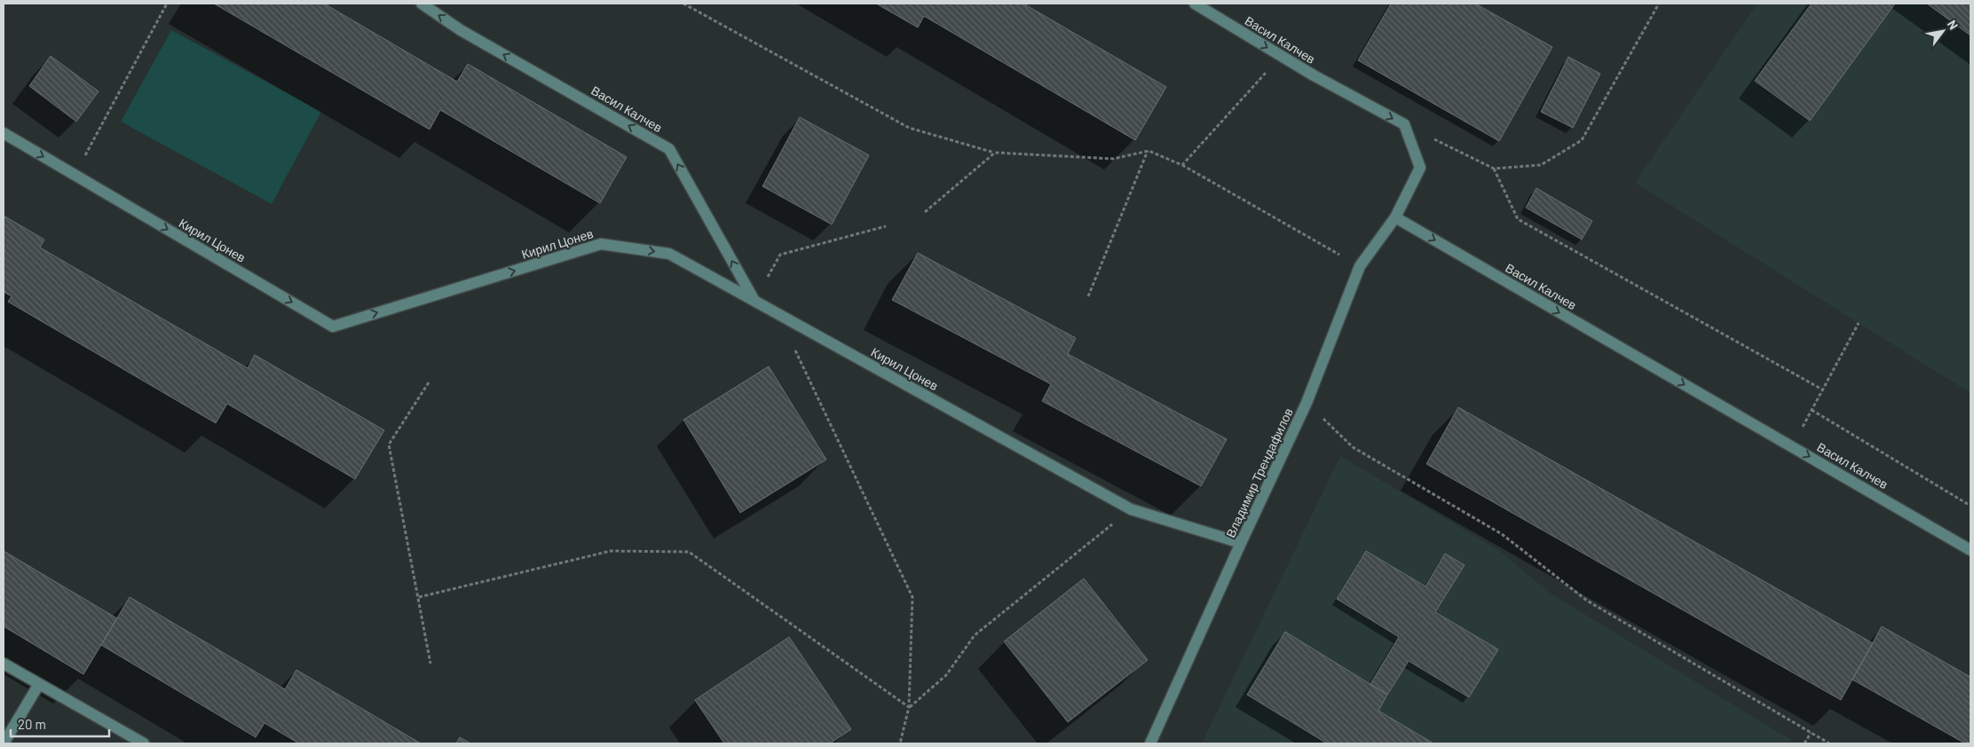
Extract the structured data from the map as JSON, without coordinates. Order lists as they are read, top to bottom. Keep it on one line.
{"streets":{"street":["Васил Калчев","Кирил Цонев","Владимир Трендафилов"]},"crossings":[["Васил Калчев","Кирил Цонев"],["Васил Калчев","Владимир Трендафилов"],["Кирил Цонев","Владимир Трендафилов"]],"one_way":["Кирил Цонев"],"scale_bar":"20 m","north":"top right"}
